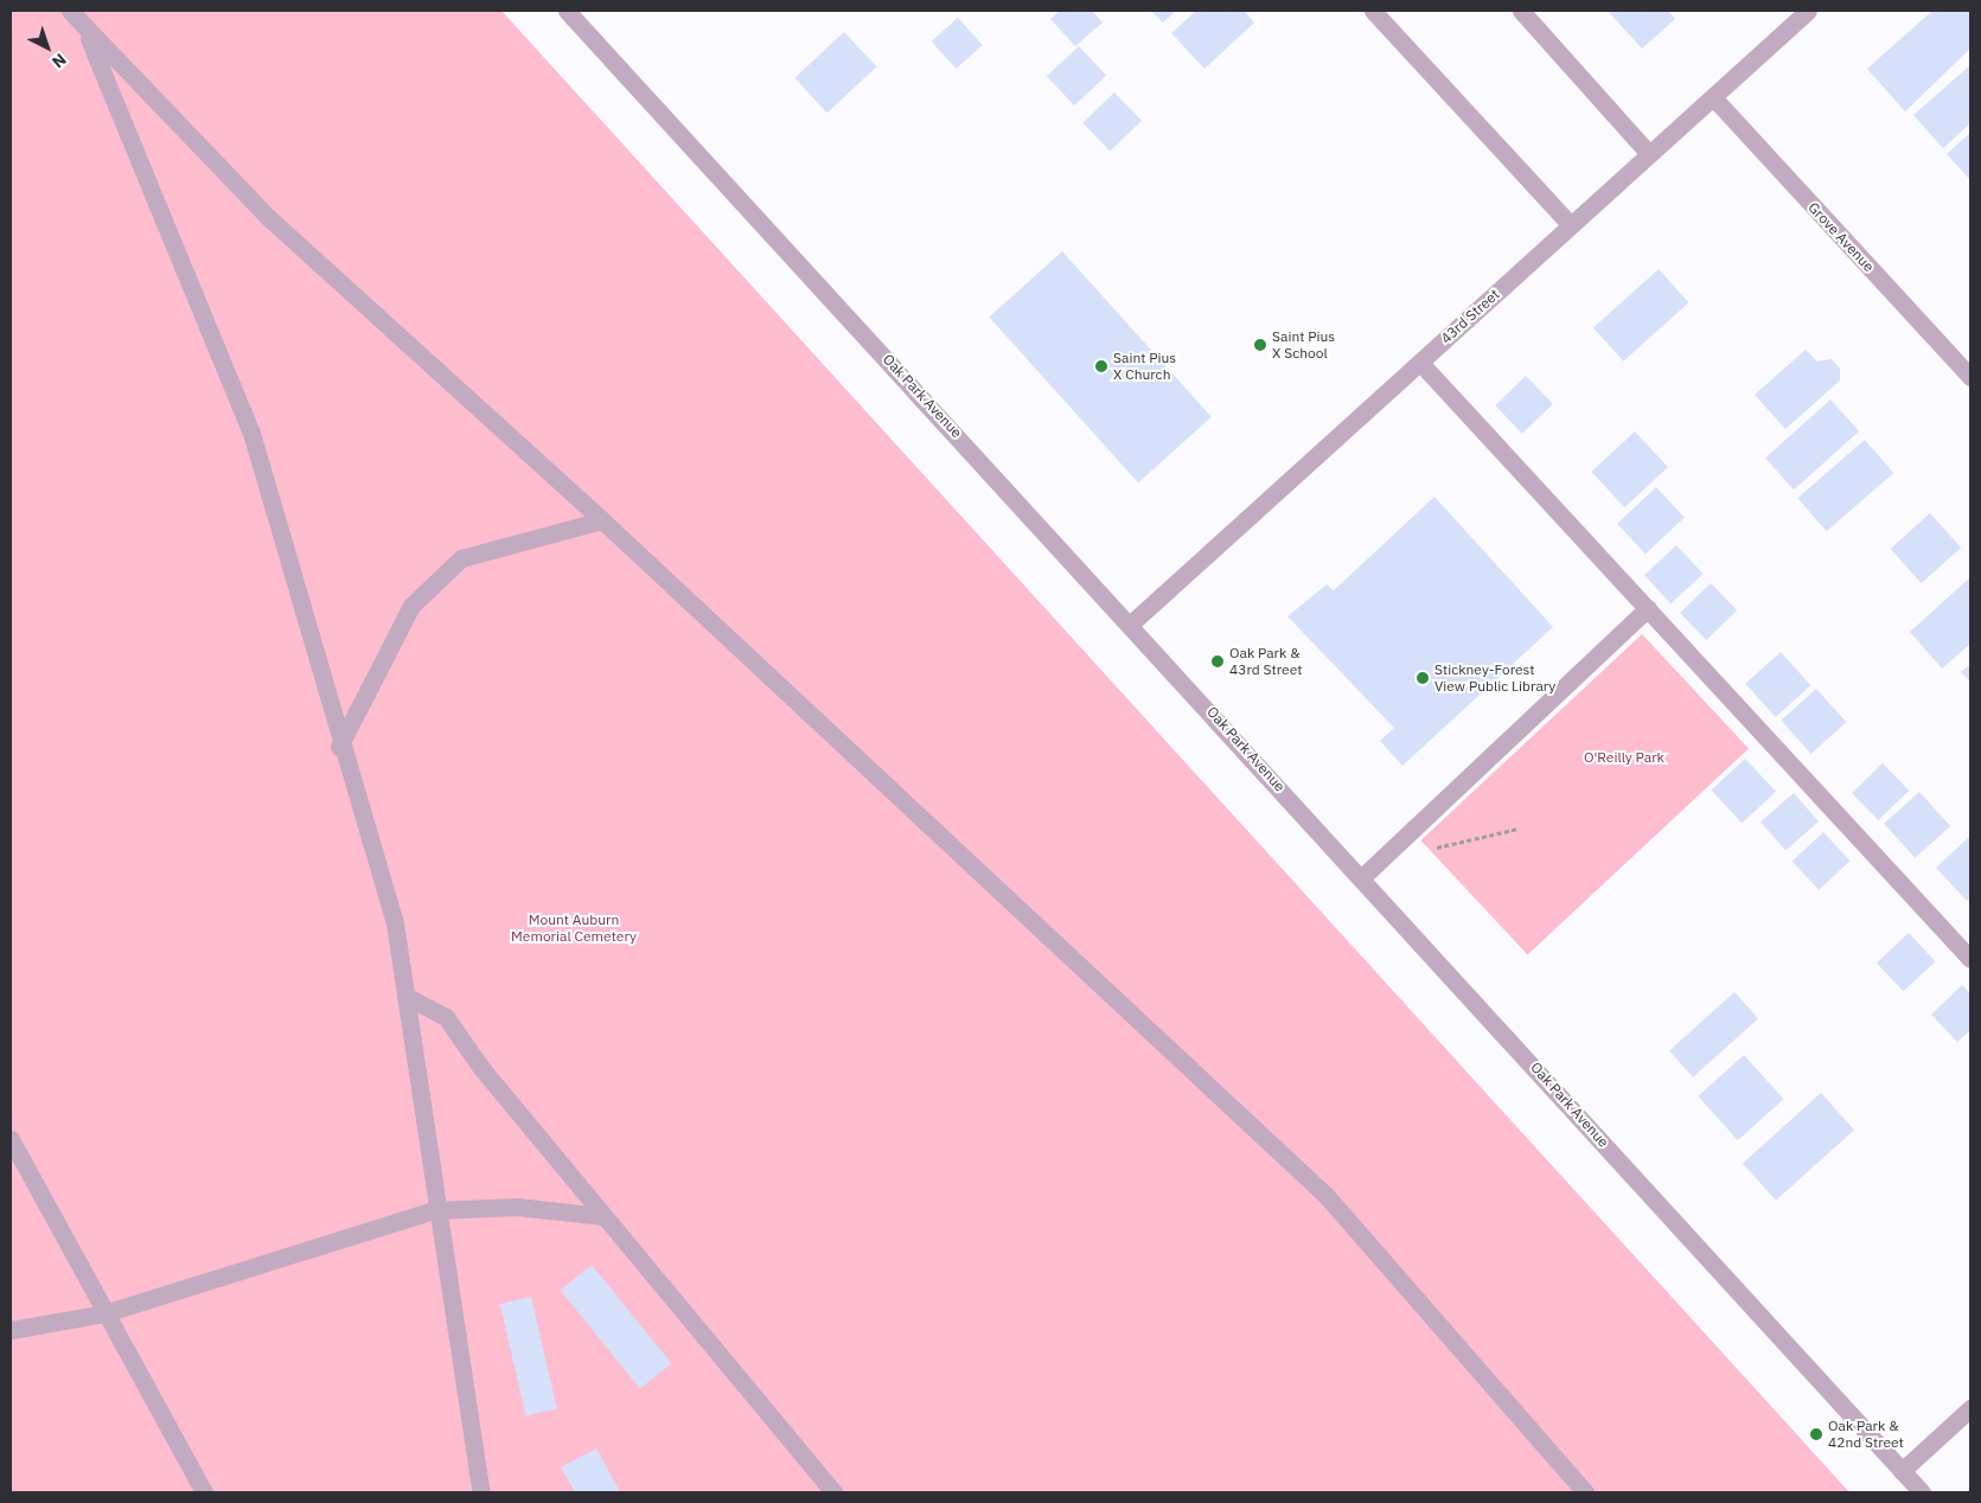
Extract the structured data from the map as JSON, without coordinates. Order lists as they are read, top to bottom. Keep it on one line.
{"streets":{"street":["Grove Avenue","43rd Street","Oak Park Avenue"]},"crossings":[["Grove Avenue","43rd Street"],["43rd Street","Oak Park Avenue"]],"parks":["O'Reilly Park","Mount Auburn Memorial Cemetery"],"places":["Saint Pius X School","Saint Pius X Church","Oak Park & 43rd Street","Stickney-Forest View Public Library","Oak Park & 42nd Street"],"north":"bottom right"}
